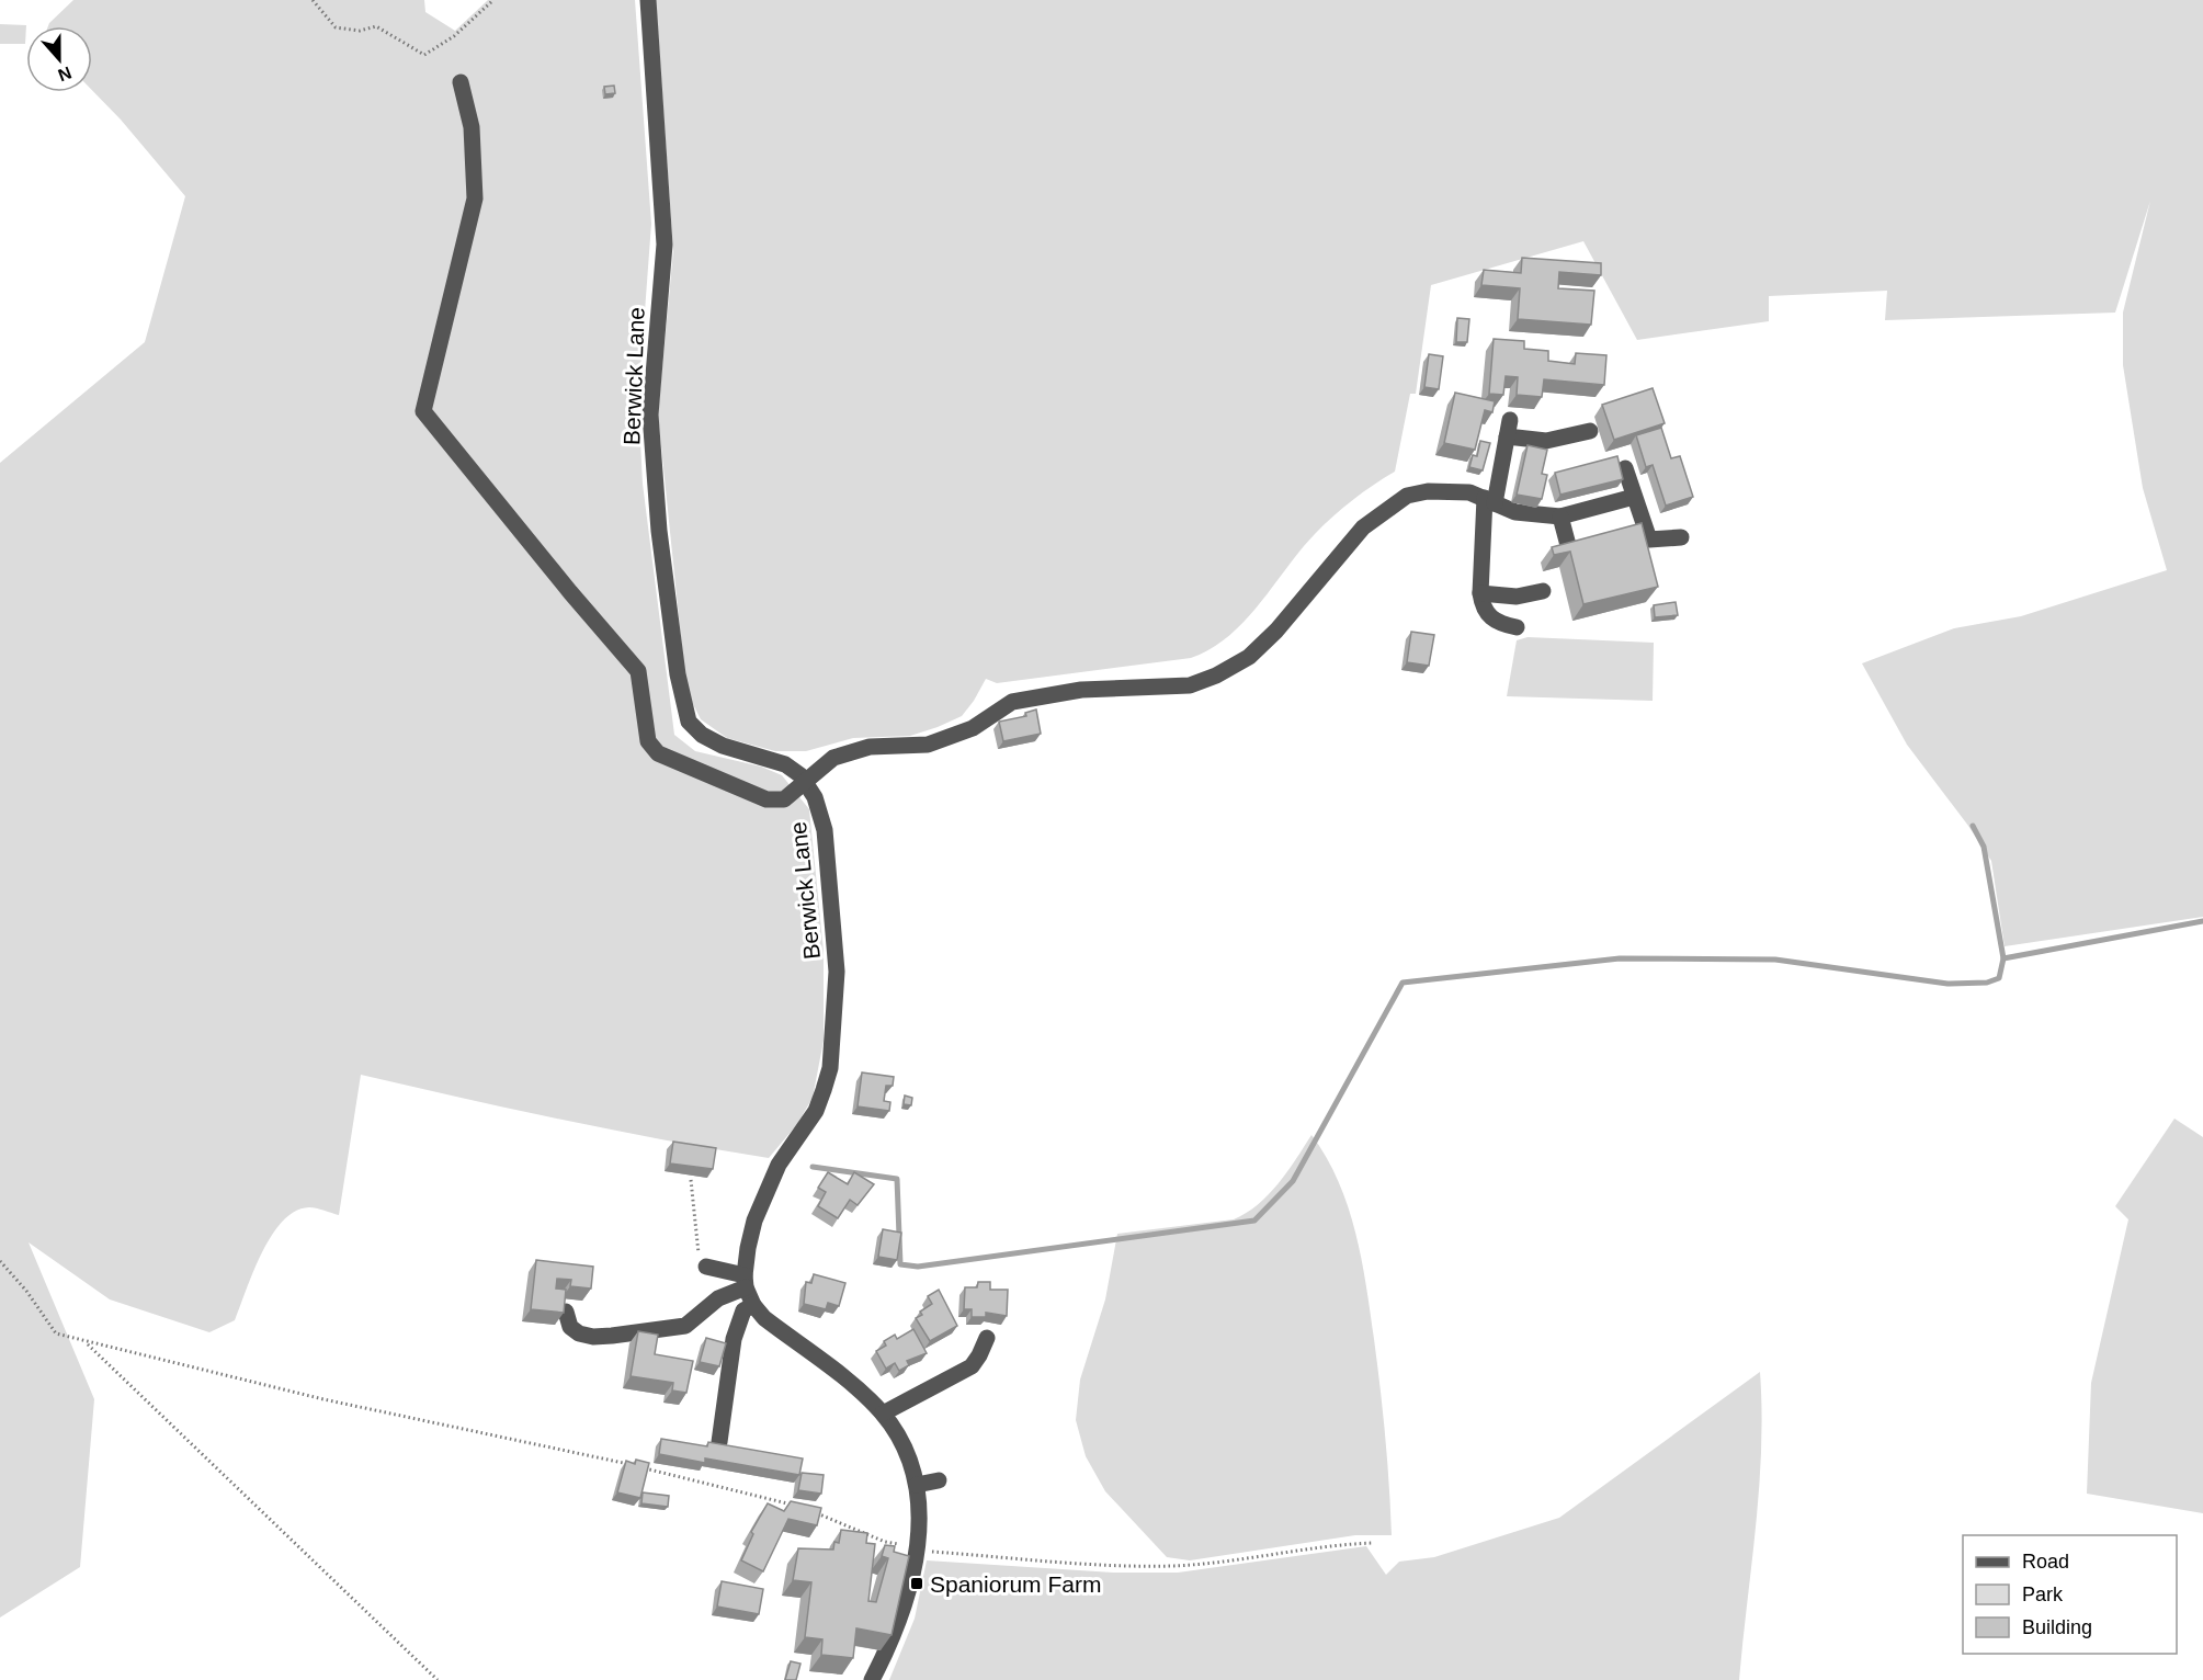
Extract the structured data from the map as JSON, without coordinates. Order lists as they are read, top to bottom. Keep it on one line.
{"streets":{"street":["Berwick Lane"]},"places":{"transit":["Spaniorum Farm"]},"legend":["Road","Park","Building"],"north":"bottom"}
